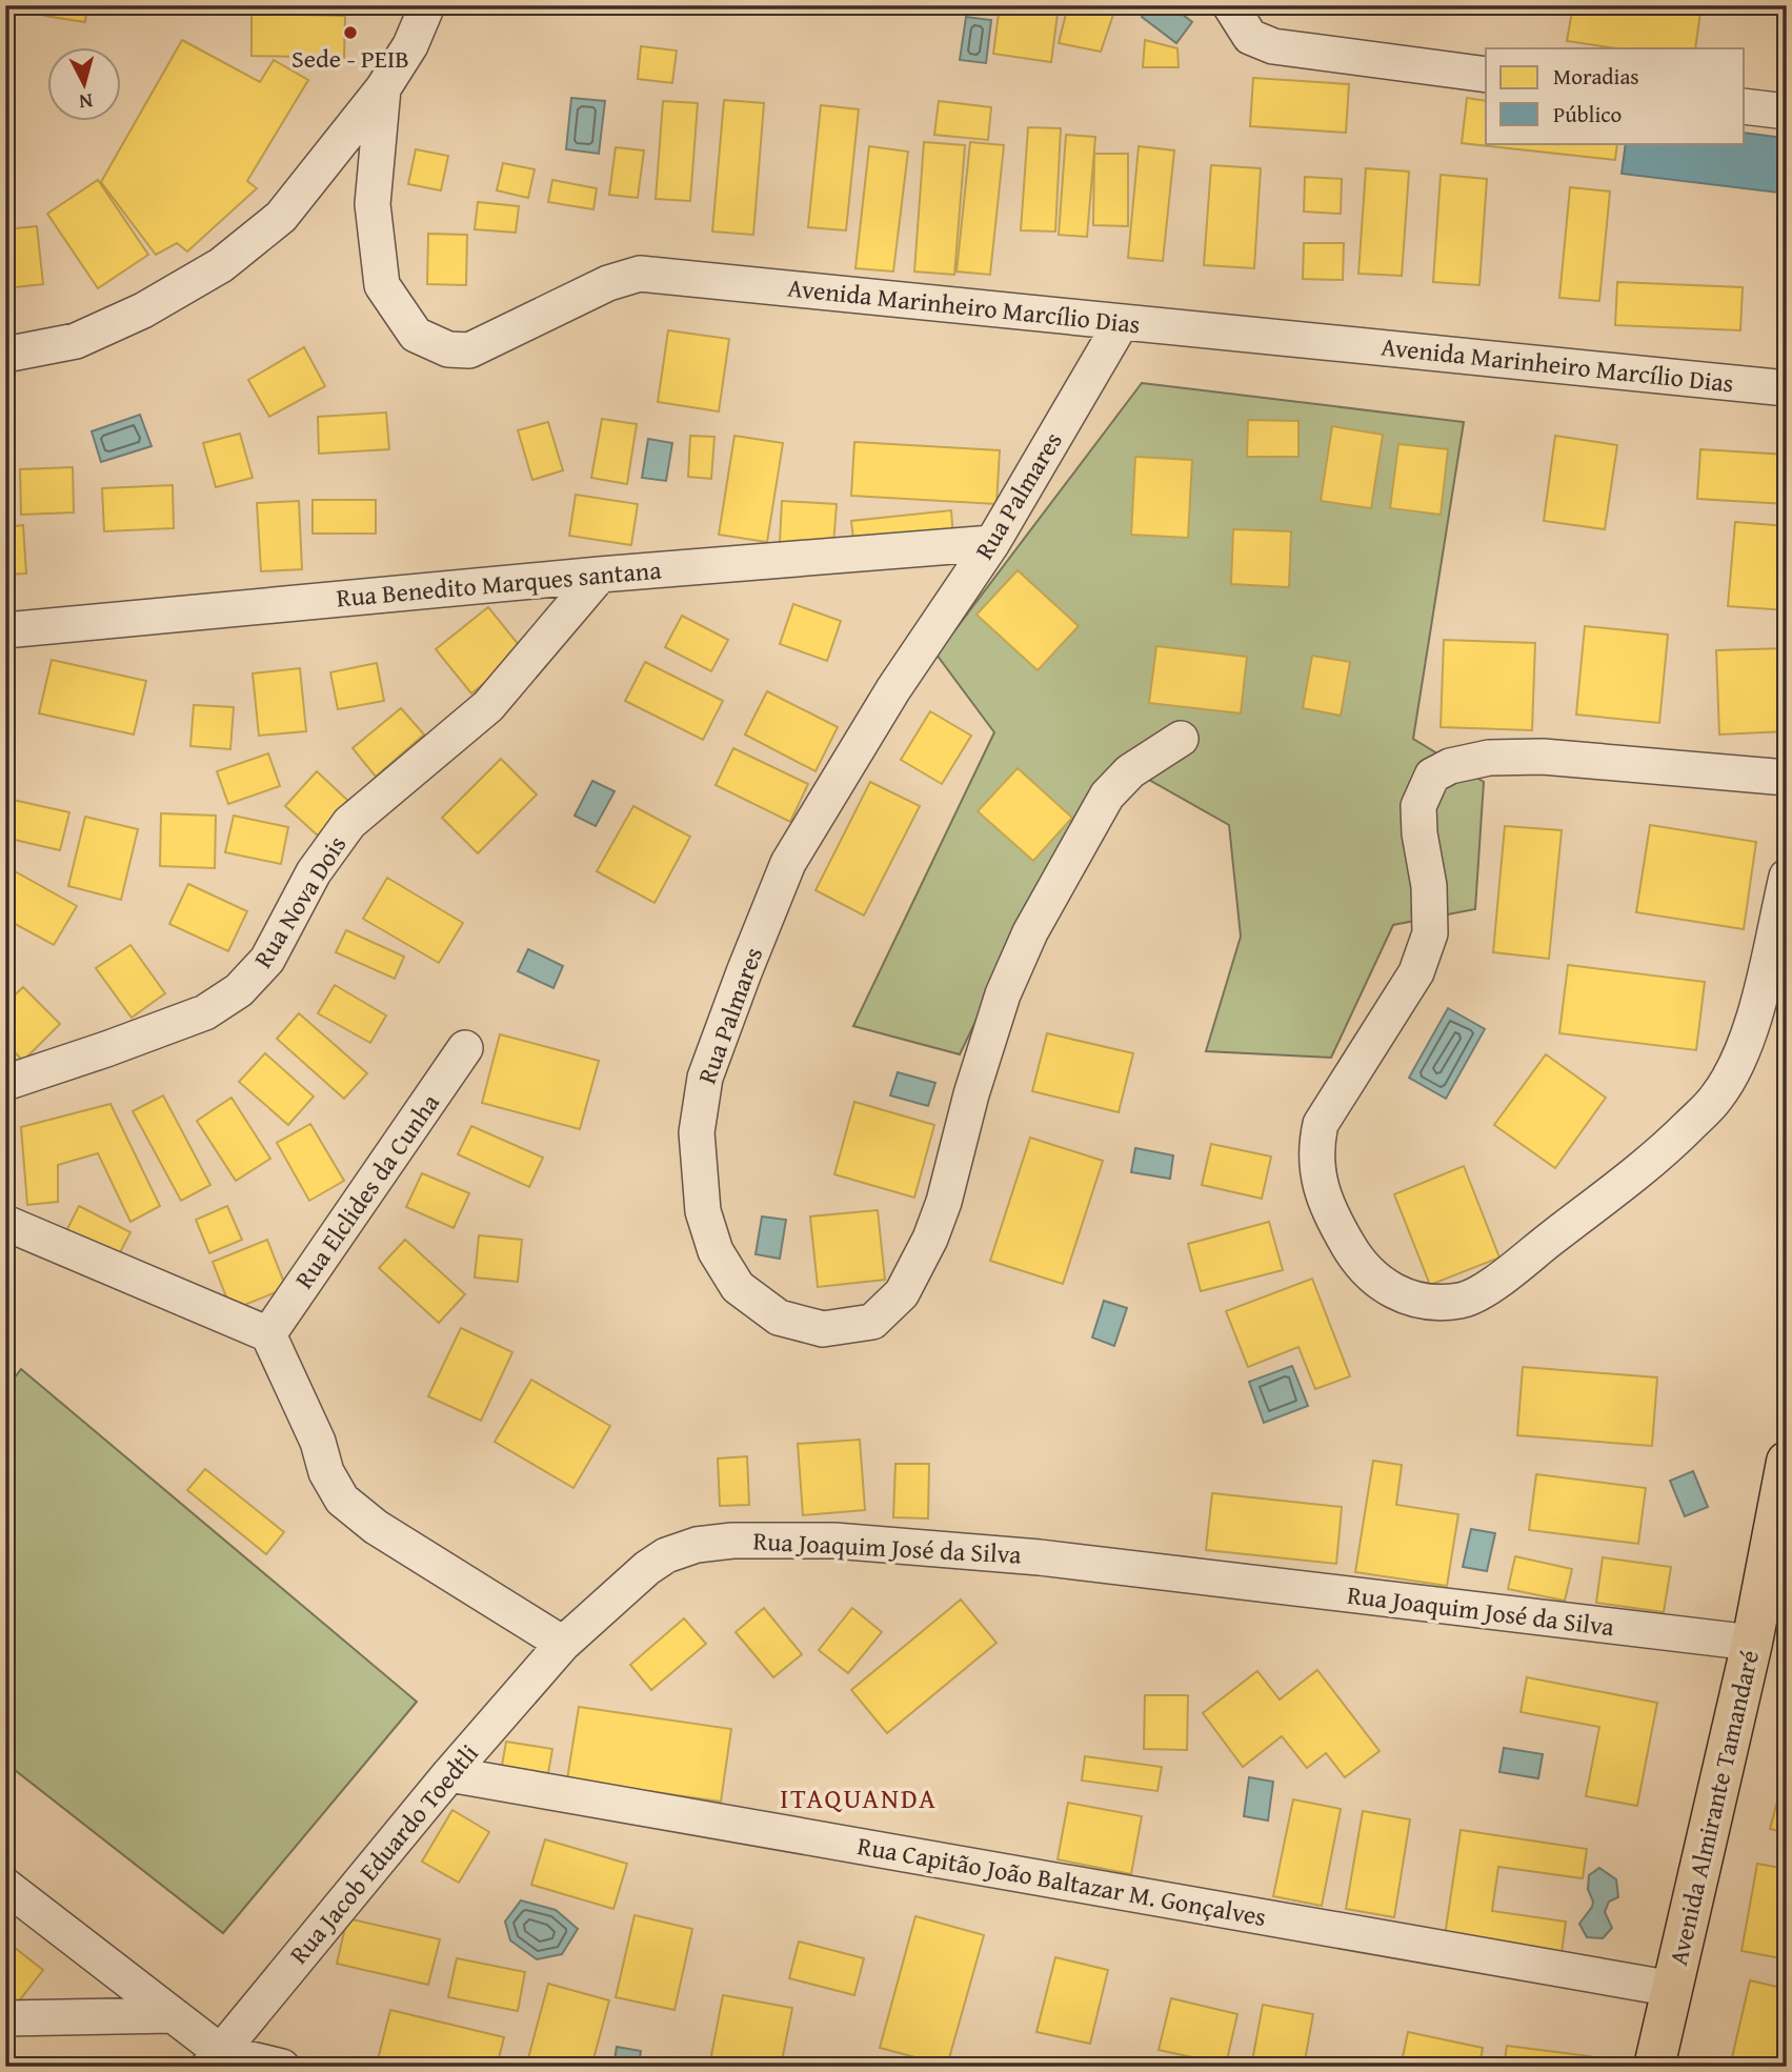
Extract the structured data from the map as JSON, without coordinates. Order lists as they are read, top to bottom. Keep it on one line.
{"streets":{"main road":["Avenida Almirante Tamandaré"],"street":["Avenida Marinheiro Marcílio Dias","Rua Palmares","Rua Benedito Marques santana","Rua Nova Dois","Rua Elclides da Cunha","Rua Joaquim José da Silva","Rua Jacob Eduardo Toedtli","Rua Capitão João Baltazar M. Gonçalves"]},"crossings":[["Avenida Marinheiro Marcílio Dias","Rua Palmares"],["Rua Palmares","Rua Benedito Marques santana"],["Rua Benedito Marques santana","Rua Nova Dois"],["Rua Joaquim José da Silva","Avenida Almirante Tamandaré"],["Rua Joaquim José da Silva","Rua Jacob Eduardo Toedtli"],["Avenida Almirante Tamandaré","Rua Capitão João Baltazar M. Gonçalves"],["Rua Jacob Eduardo Toedtli","Rua Capitão João Baltazar M. Gonçalves"]],"districts":["ITAQUANDA"],"places":["Sede - PEIB"],"legend":["Moradias","Público"],"north":"bottom"}
